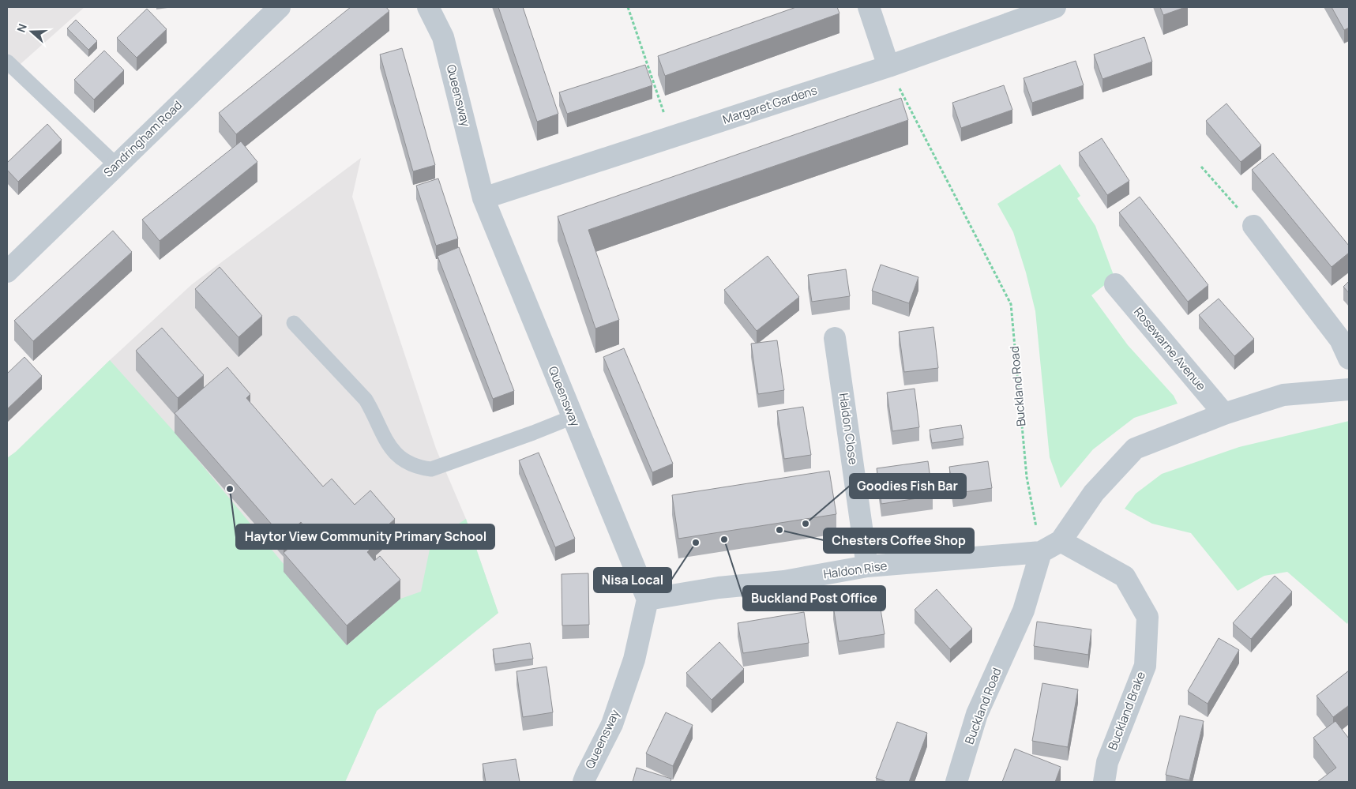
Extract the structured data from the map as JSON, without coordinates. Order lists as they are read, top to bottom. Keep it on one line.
{"streets":{"street":["Queensway","Margaret Gardens","Sandringham Road","Rosewarne Avenue","Buckland Road","Haldon Close","Haldon Rise","Buckland Brake"]},"crossings":[["Queensway","Margaret Gardens"],["Queensway","Haldon Rise"],["Margaret Gardens","Buckland Road"],["Buckland Road","Haldon Rise"],["Haldon Close","Haldon Rise"],["Haldon Rise","Buckland Brake"]],"places":["Haytor View Community Primary School","Goodies Fish Bar","Chesters Coffee Shop","Buckland Post Office","Nisa Local"],"north":"left"}
